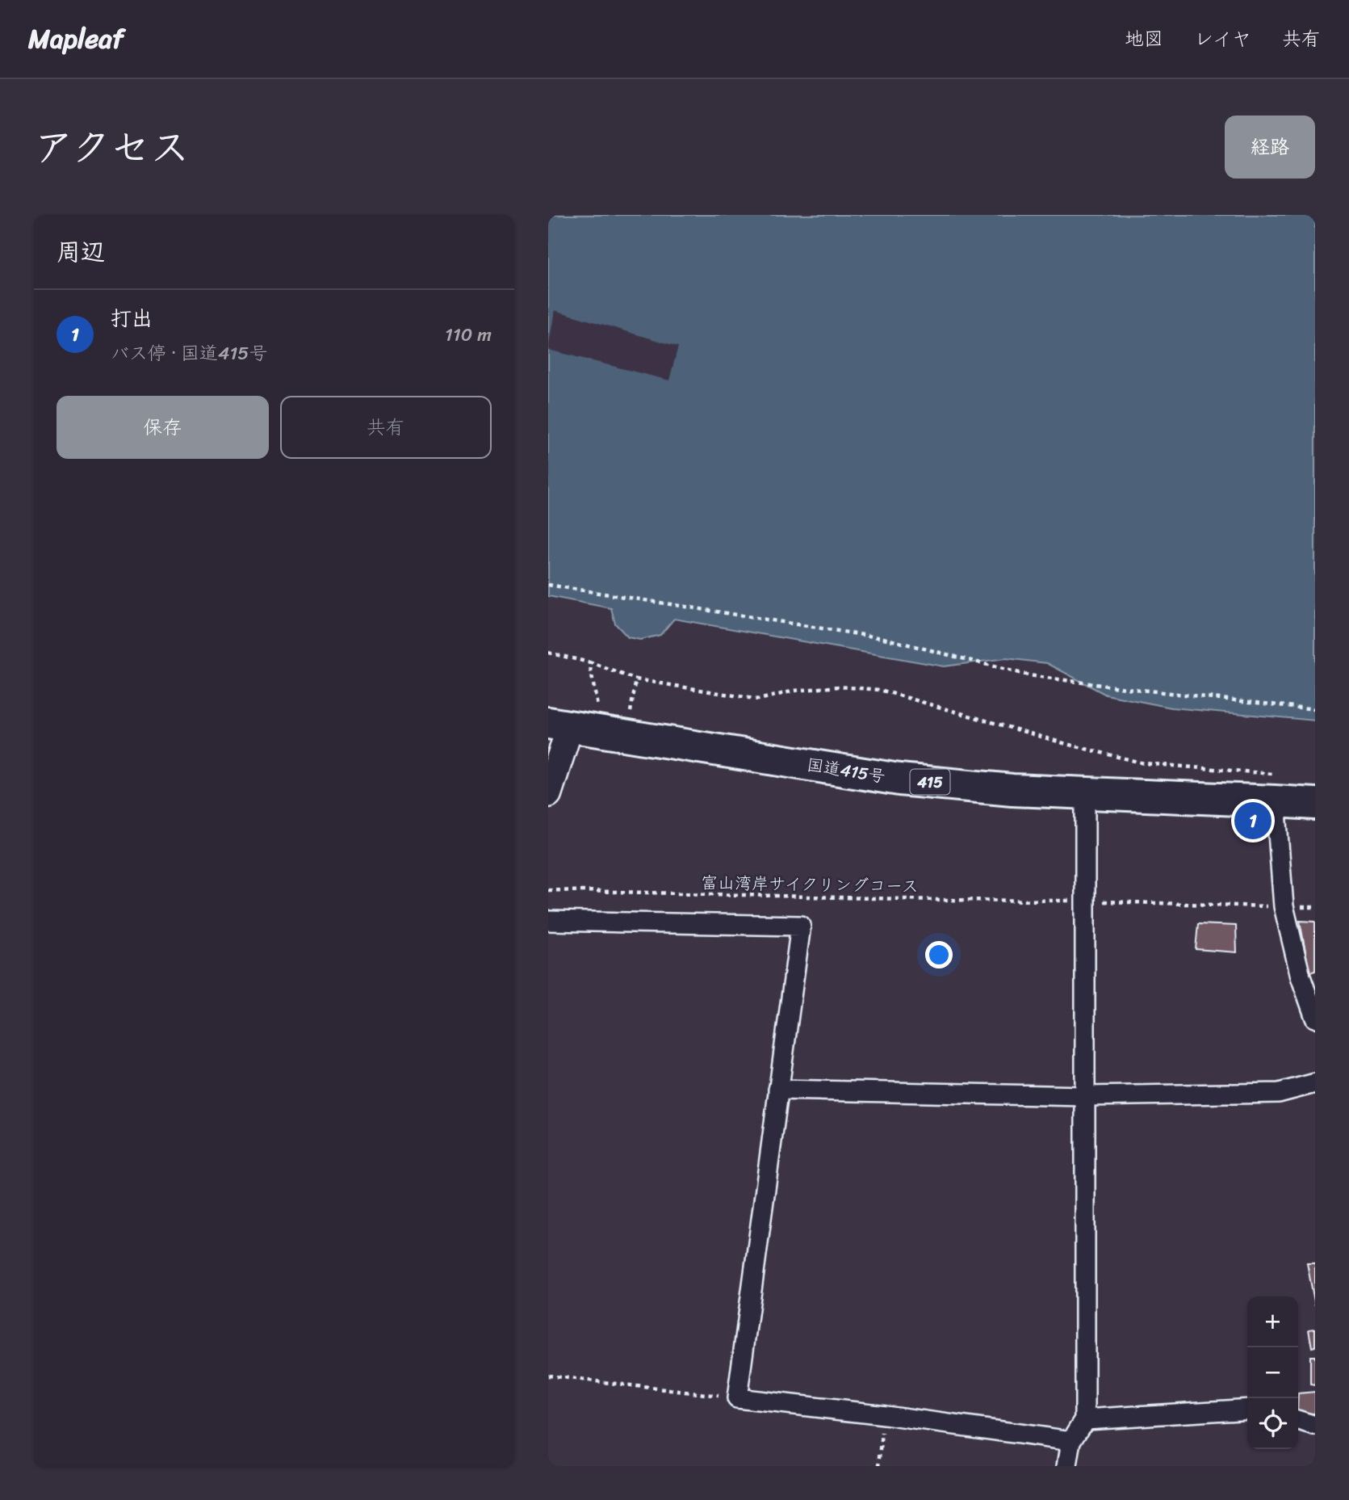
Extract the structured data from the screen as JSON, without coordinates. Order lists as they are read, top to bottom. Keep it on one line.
{"streets":{"highway":["国道415号","415"],"path":["富山湾岸サイクリングコース"]},"page":{"header":"Mapleaf","nav":["地図","レイヤ","共有"],"title":"アクセス","buttons":["経路",["保存","共有"]],"heading":"周辺","list":[{"mark":"1","name":"打出","note":"バス停 · 国道415号","value":"110 m"}],"pins":"1","map_buttons":["+","−"]}}
